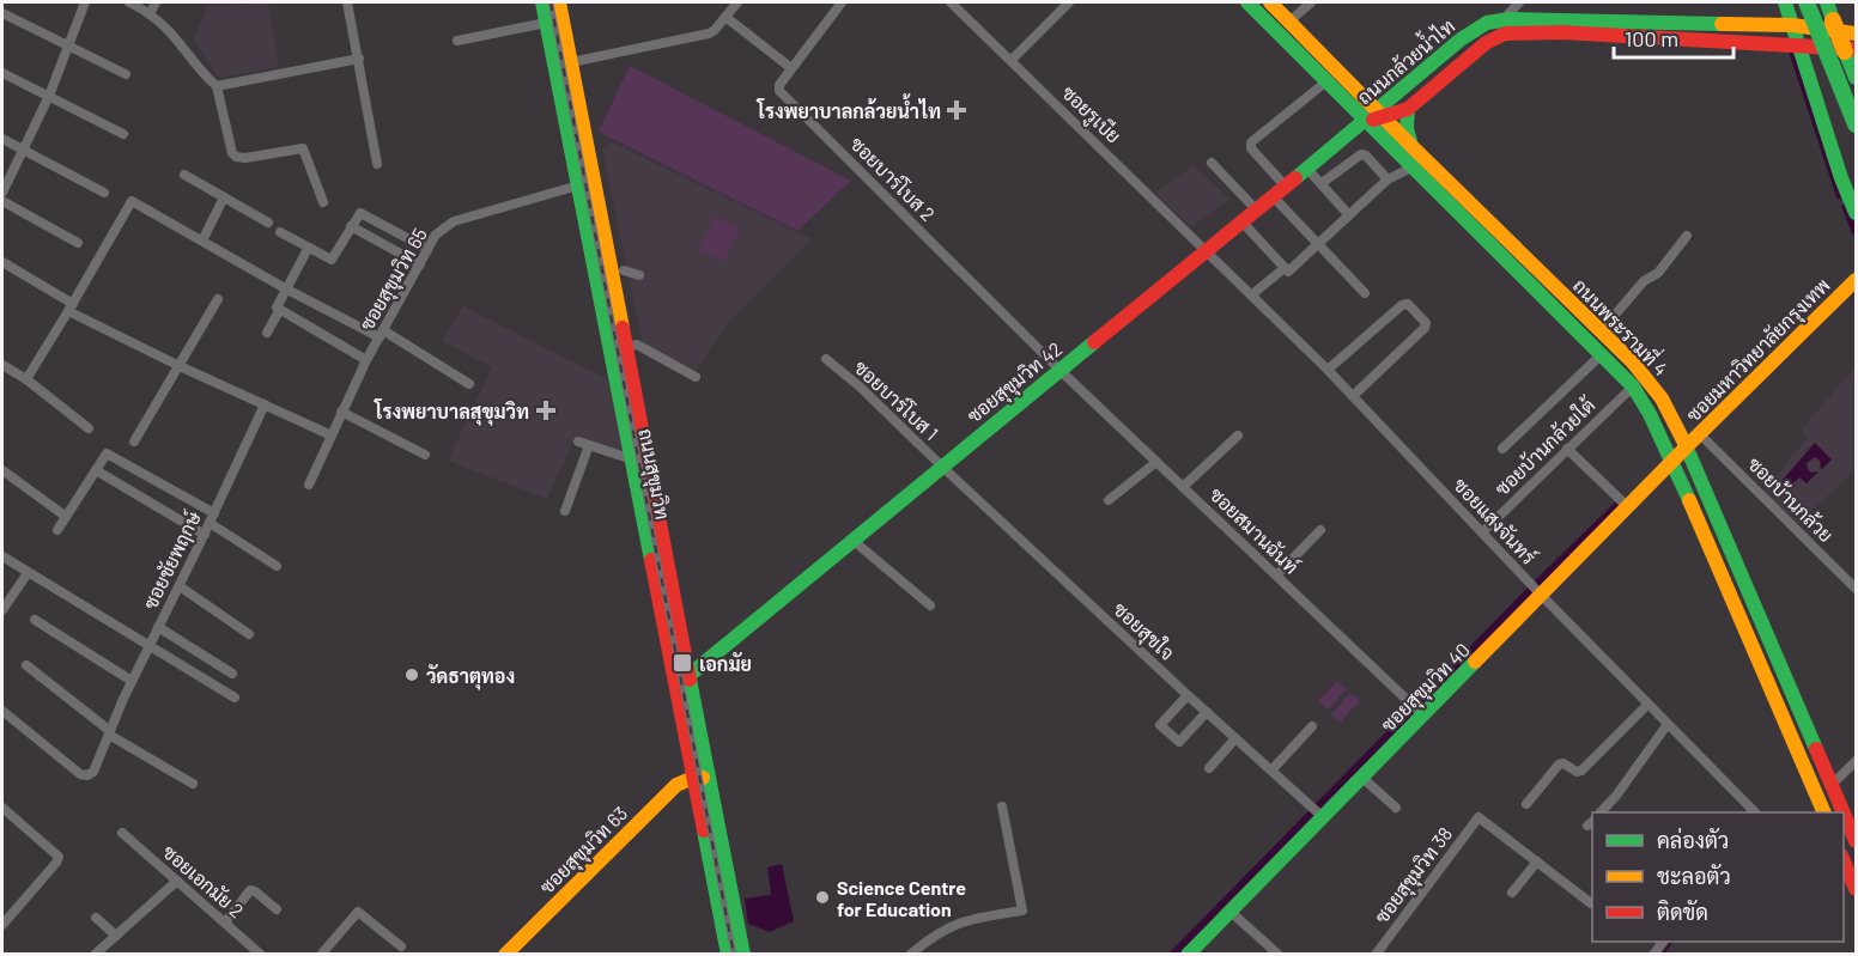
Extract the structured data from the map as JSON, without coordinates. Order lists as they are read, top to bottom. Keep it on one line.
{"streets":{"main road":["ถนนกล้วยน้ำไท","ถนนพระรามที่ 4","ซอยมหาวิทยาลัยกรุงเทพ","ซอยสุขุมวิท 42","ถนนสุขุมวิท","ซอยสุขุมวิท 40","ซอยสุขุมวิท 63"],"street":["ซอยรูเบีย","ซอยบาร์โบส 2","ซอยสุขุมวิท 65","ซอยบาร์โบส 1","ซอยบ้านกล้วยใต้","ซอยบ้านกล้วย","ซอยแสงจันทร์","ซอยสมานฉันท์","ซอยชัยพฤกษ์","ซอยสุขใจ","ซอยสุขุมวิท 38","ซอยเอกมัย 2"]},"crossings":[["ถนนกล้วยน้ำไท","ถนนพระรามที่ 4"],["ถนนกล้วยน้ำไท","ซอยสุขุมวิท 42"],["ซอยรูเบีย","ซอยสุขุมวิท 42"],["ซอยรูเบีย","ซอยแสงจันทร์"],["ซอยบาร์โบส 2","ซอยสุขุมวิท 42"],["ซอยบาร์โบส 2","ซอยสมานฉันท์"],["ซอยสุขุมวิท 65","ถนนสุขุมวิท"],["ถนนพระรามที่ 4","ซอยมหาวิทยาลัยกรุงเทพ"],["ถนนพระรามที่ 4","ซอยสุขุมวิท 42"],["ถนนพระรามที่ 4","ซอยบ้านกล้วยใต้"],["ถนนพระรามที่ 4","ซอยสุขุมวิท 40"],["ซอยมหาวิทยาลัยกรุงเทพ","ซอยบ้านกล้วย"],["ซอยมหาวิทยาลัยกรุงเทพ","ซอยสุขุมวิท 40"],["ซอยสุขุมวิท 42","ซอยบาร์โบส 1"],["ซอยสุขุมวิท 42","ถนนสุขุมวิท"],["ซอยสุขุมวิท 42","ซอยแสงจันทร์"],["ซอยสุขุมวิท 42","ซอยสมานฉันท์"],["ซอยสุขุมวิท 42","ซอยสุขใจ"],["ซอยบาร์โบส 1","ซอยสุขใจ"],["ซอยบ้านกล้วยใต้","ซอยแสงจันทร์"],["ถนนสุขุมวิท","ซอยสุขุมวิท 63"],["ซอยแสงจันทร์","ซอยสุขุมวิท 40"],["ซอยสมานฉันท์","ซอยสุขุมวิท 40"],["ซอยสุขใจ","ซอยสุขุมวิท 40"]],"places":{"health":["โรงพยาบาลกล้วยน้ำไท","โรงพยาบาลสุขุมวิท"],"transit":["เอกมัย"],"other":["วัดธาตุทอง","Science Centre for Education"]},"legend":["คล่องตัว","ชะลอตัว","ติดขัด"],"scale_bar":"100 m"}
